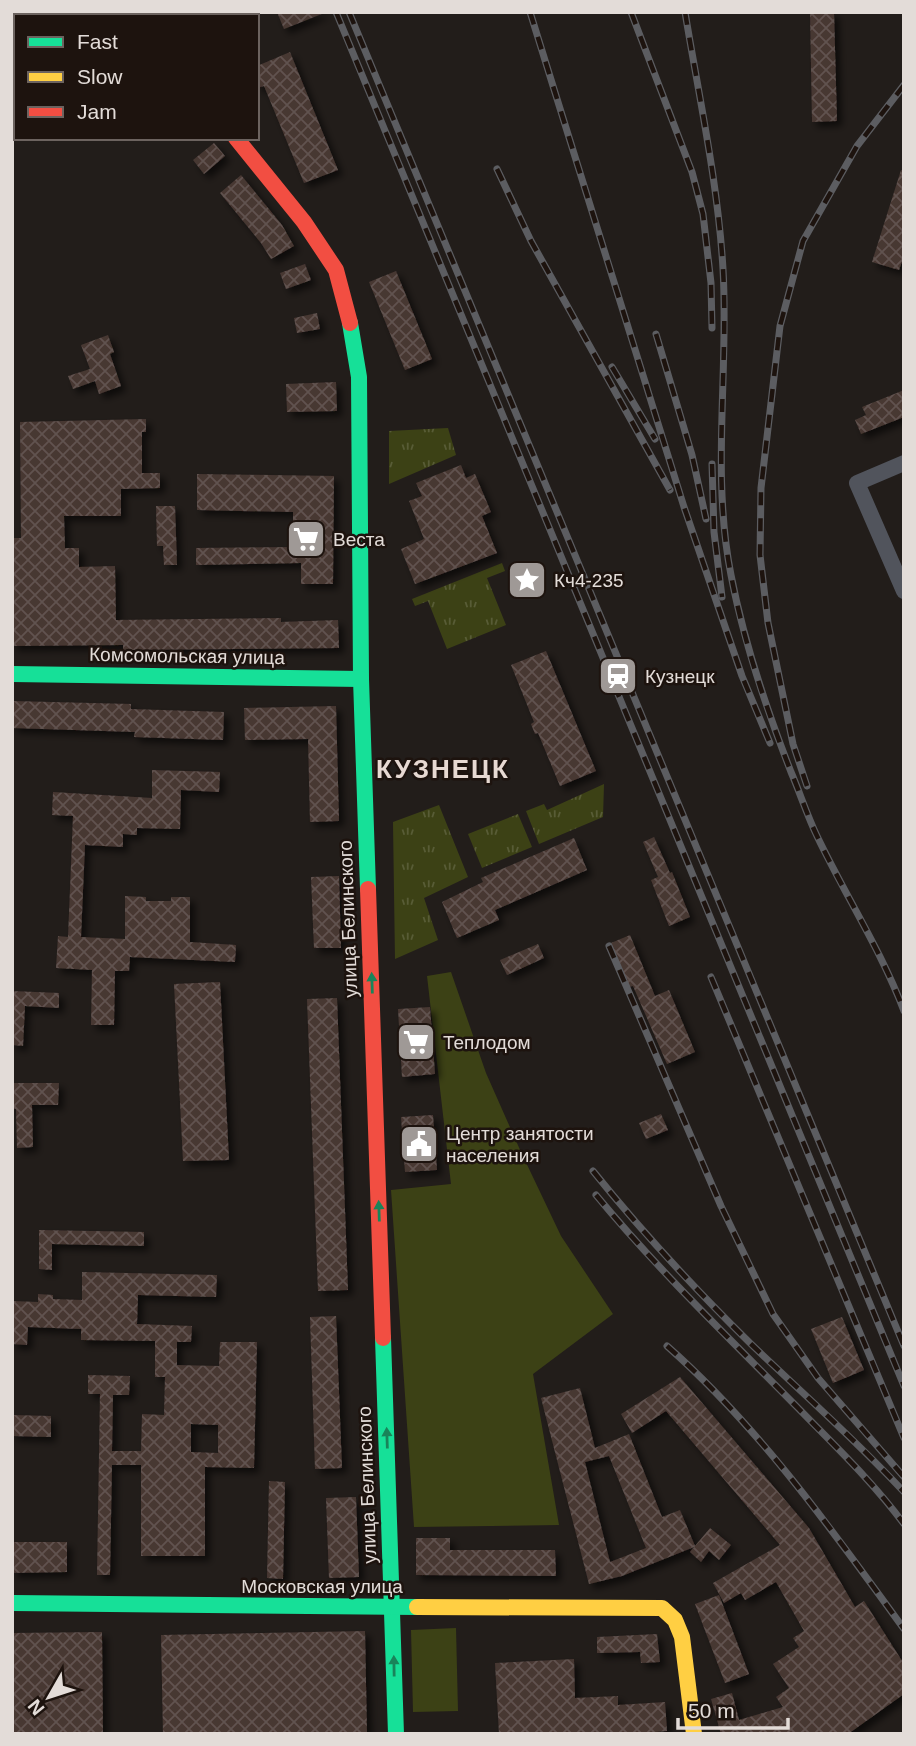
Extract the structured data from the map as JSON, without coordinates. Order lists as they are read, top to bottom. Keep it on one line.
{"streets":{"street":["Комсомольская улица","улица Белинского","Московская улица"]},"crossings":[["Комсомольская улица","улица Белинского"],["улица Белинского","Московская улица"]],"one_way":["улица Белинского"],"districts":["КУЗНЕЦК"],"places":{"supermarket":["Веста","Теплодом"],"place":["Кч4-235"],"station":["Кузнецк"],"public building":["Центр занятости населения"]},"legend":["Fast","Slow","Jam"],"scale_bar":"50 m","north":"bottom left"}
